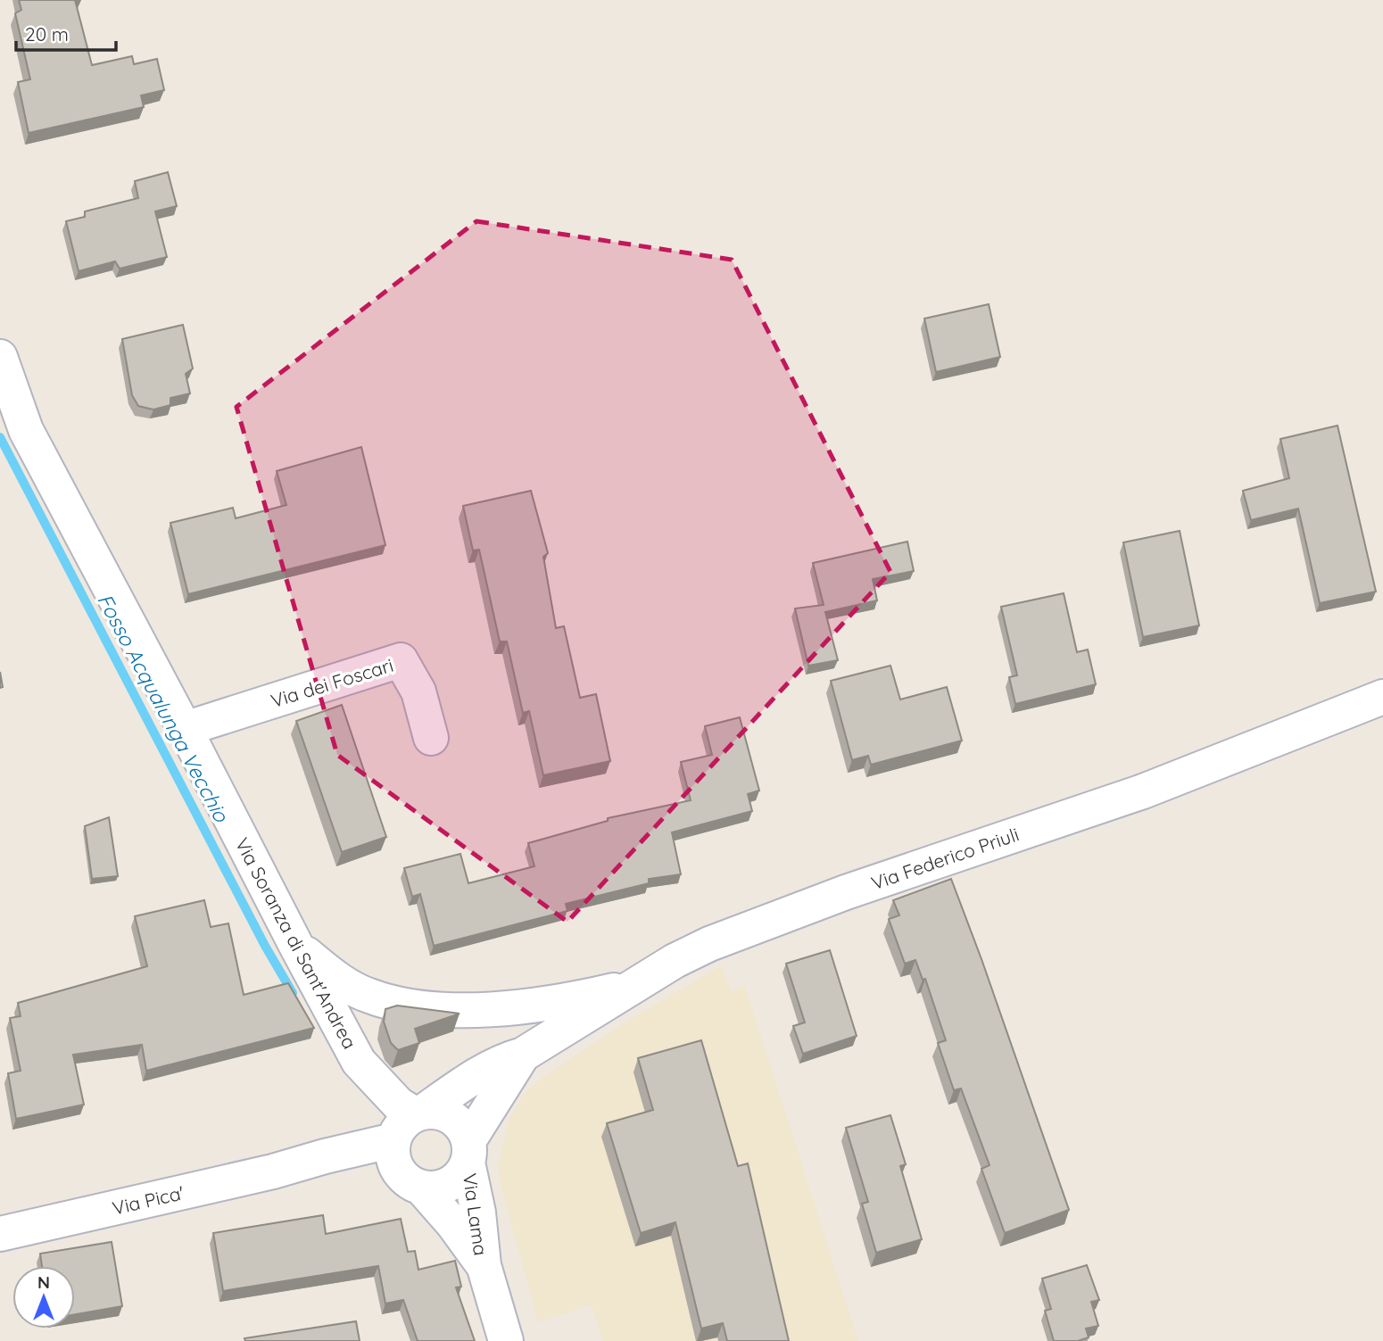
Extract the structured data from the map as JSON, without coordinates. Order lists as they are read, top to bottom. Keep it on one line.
{"streets":{"street":["Via dei Foscari","Via Federico Priuli","Via Soranza di Sant'Andrea","Via Pica'","Via Lama"]},"crossings":[["Via dei Foscari","Via Soranza di Sant'Andrea"],["Via Federico Priuli","Via Soranza di Sant'Andrea"],["Via Federico Priuli","Via Pica'"],["Via Federico Priuli","Via Lama"],["Via Soranza di Sant'Andrea","Via Pica'"],["Via Soranza di Sant'Andrea","Via Lama"],["Via Pica'","Via Lama"]],"water":["Fosso Acqualunga Vecchio"],"scale_bar":"20 m","north":"top"}
